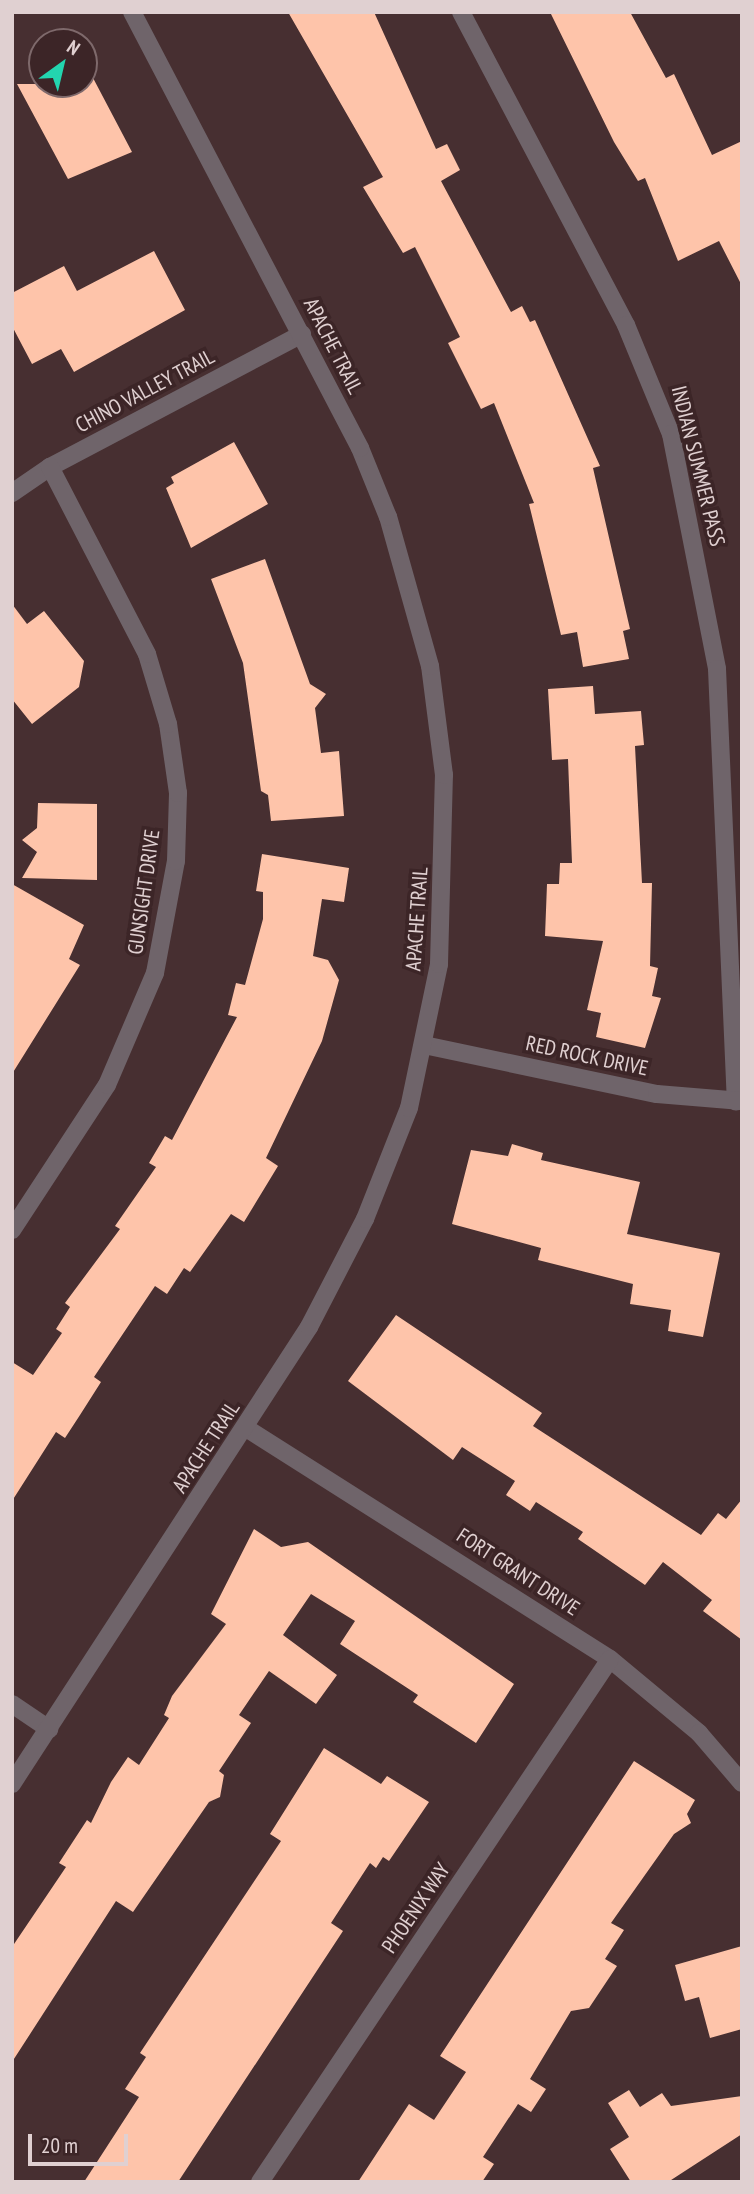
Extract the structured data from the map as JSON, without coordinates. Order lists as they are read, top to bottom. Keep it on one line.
{"streets":{"street":["APACHE TRAIL","CHINO VALLEY TRAIL","INDIAN SUMMER PASS","GUNSIGHT DRIVE","RED ROCK DRIVE","FORT GRANT DRIVE","PHOENIX WAY"]},"crossings":[["APACHE TRAIL","CHINO VALLEY TRAIL"],["APACHE TRAIL","RED ROCK DRIVE"],["APACHE TRAIL","FORT GRANT DRIVE"],["CHINO VALLEY TRAIL","GUNSIGHT DRIVE"],["INDIAN SUMMER PASS","RED ROCK DRIVE"],["FORT GRANT DRIVE","PHOENIX WAY"]],"scale_bar":"20 m","north":"top right"}
